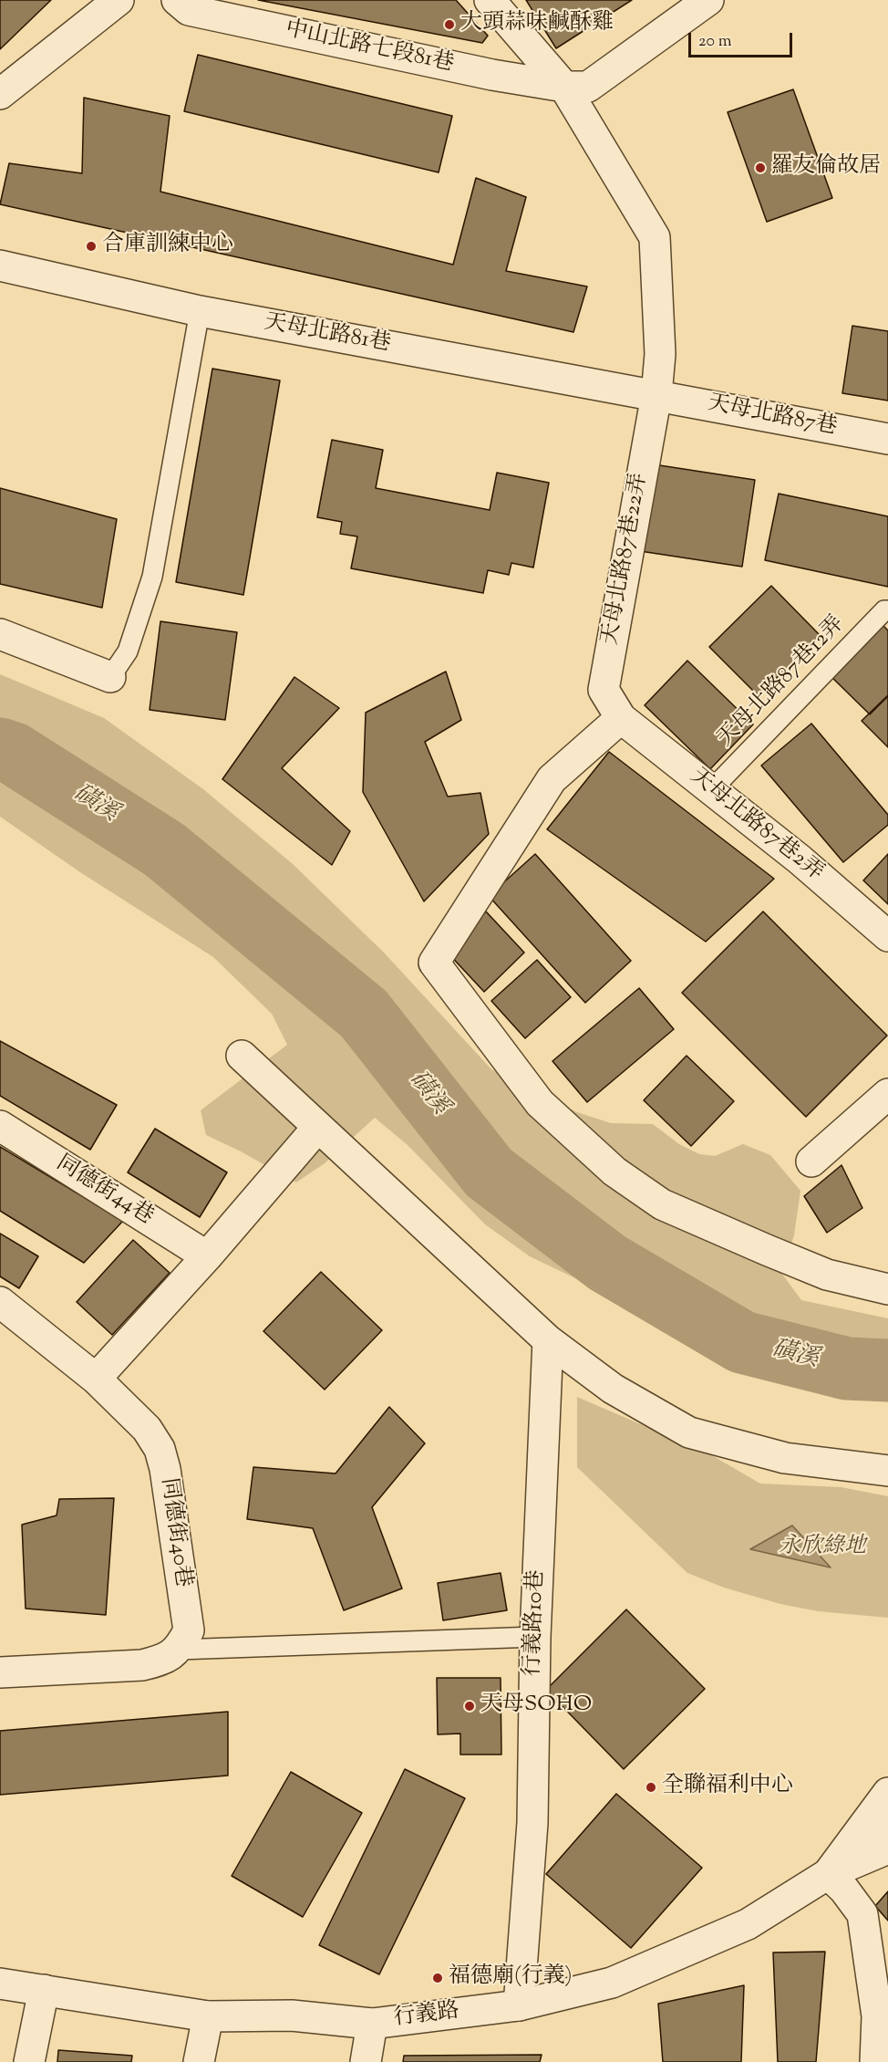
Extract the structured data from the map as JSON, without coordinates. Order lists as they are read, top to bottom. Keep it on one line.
{"streets":{"street":["中山北路七段81巷","天母北路81巷","天母北路87巷","天母北路87巷22弄","天母北路87巷2弄","同德街44巷","同德街40巷","行義路10巷","行義路"],"lane":["天母北路87巷12弄"]},"crossings":[["天母北路81巷","天母北路87巷"],["天母北路81巷","天母北路87巷22弄"],["天母北路87巷","天母北路87巷22弄"],["天母北路87巷22弄","天母北路87巷2弄"],["天母北路87巷12弄","天母北路87巷2弄"],["行義路10巷","行義路"]],"water":["磺溪"],"parks":["永欣綠地"],"places":["大頭蒜味鹹酥雞","羅友倫故居","合庫訓練中心","天母SOHO","全聯福利中心","福德廟(行義)"],"scale_bar":"20 m"}
